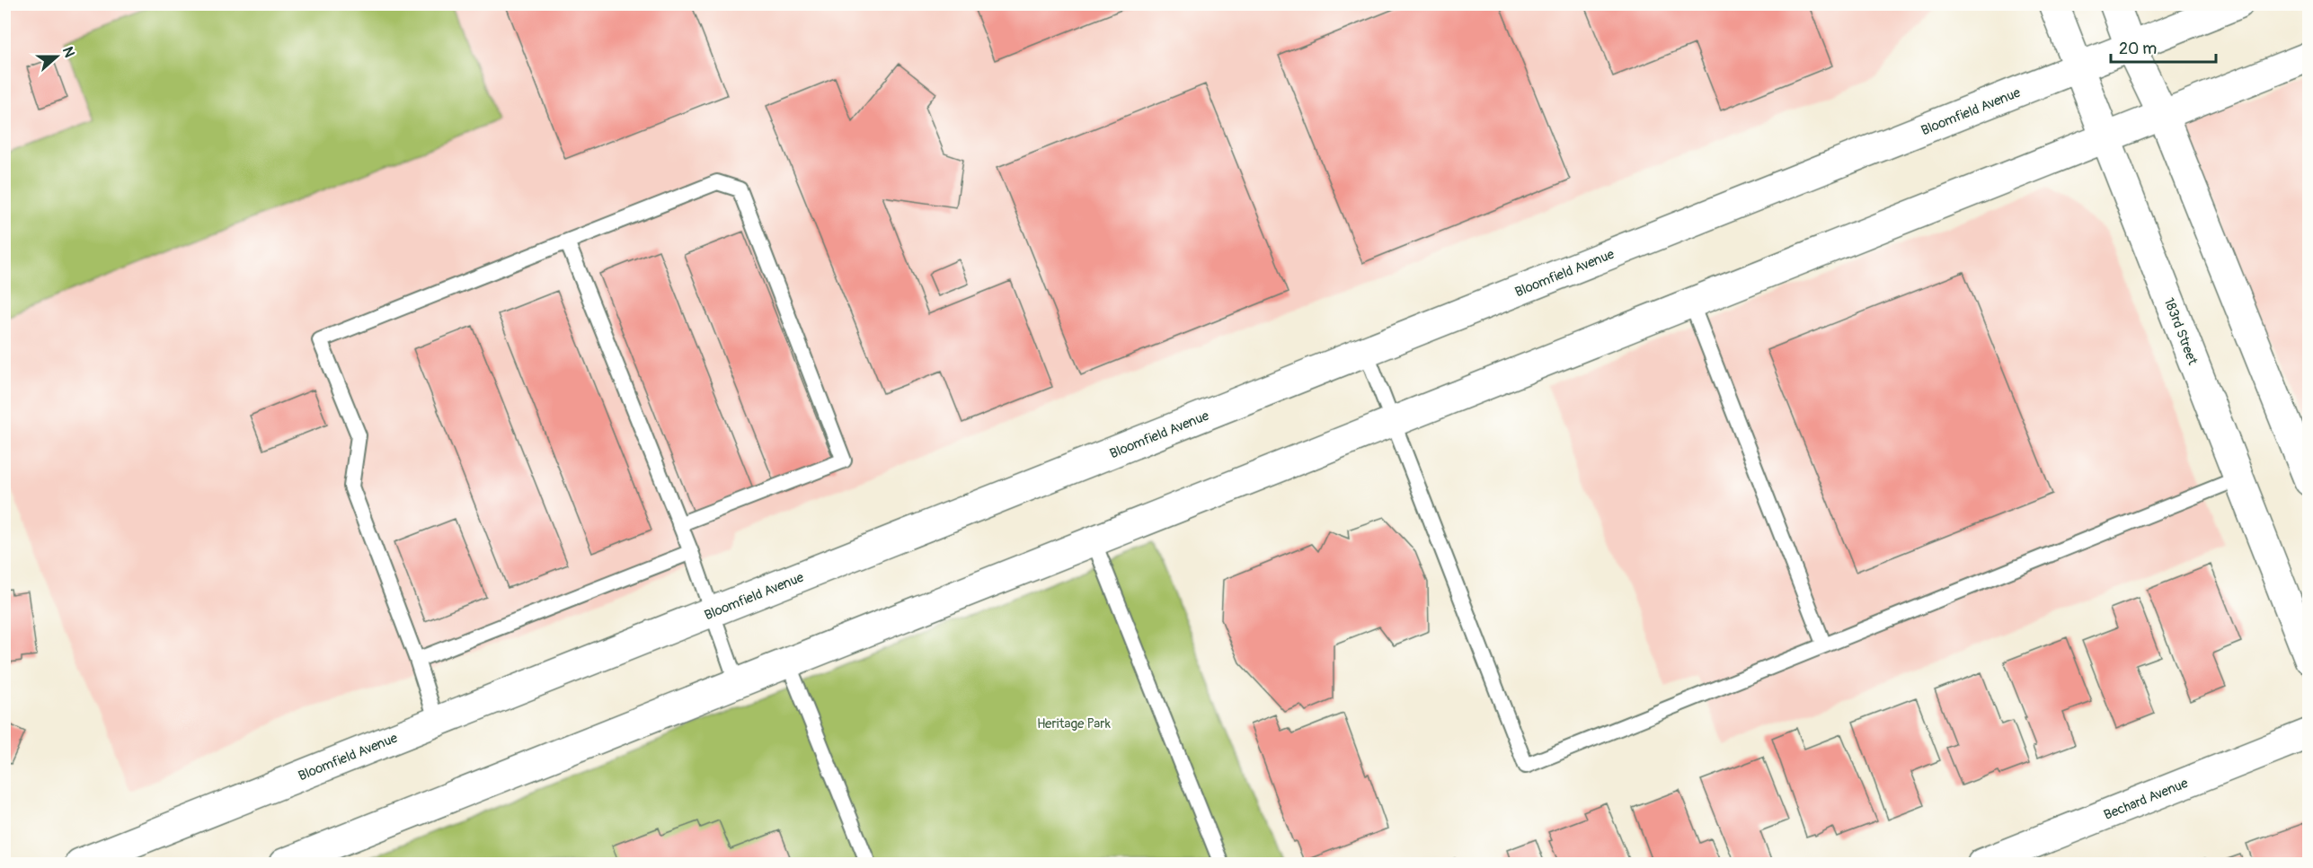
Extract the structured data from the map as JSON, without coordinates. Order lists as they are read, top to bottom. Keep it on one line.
{"streets":{"street":["Bloomfield Avenue","183rd Street","Bechard Avenue"]},"crossings":[["Bloomfield Avenue","183rd Street"]],"parks":["Heritage Park"],"scale_bar":"20 m","north":"right"}
